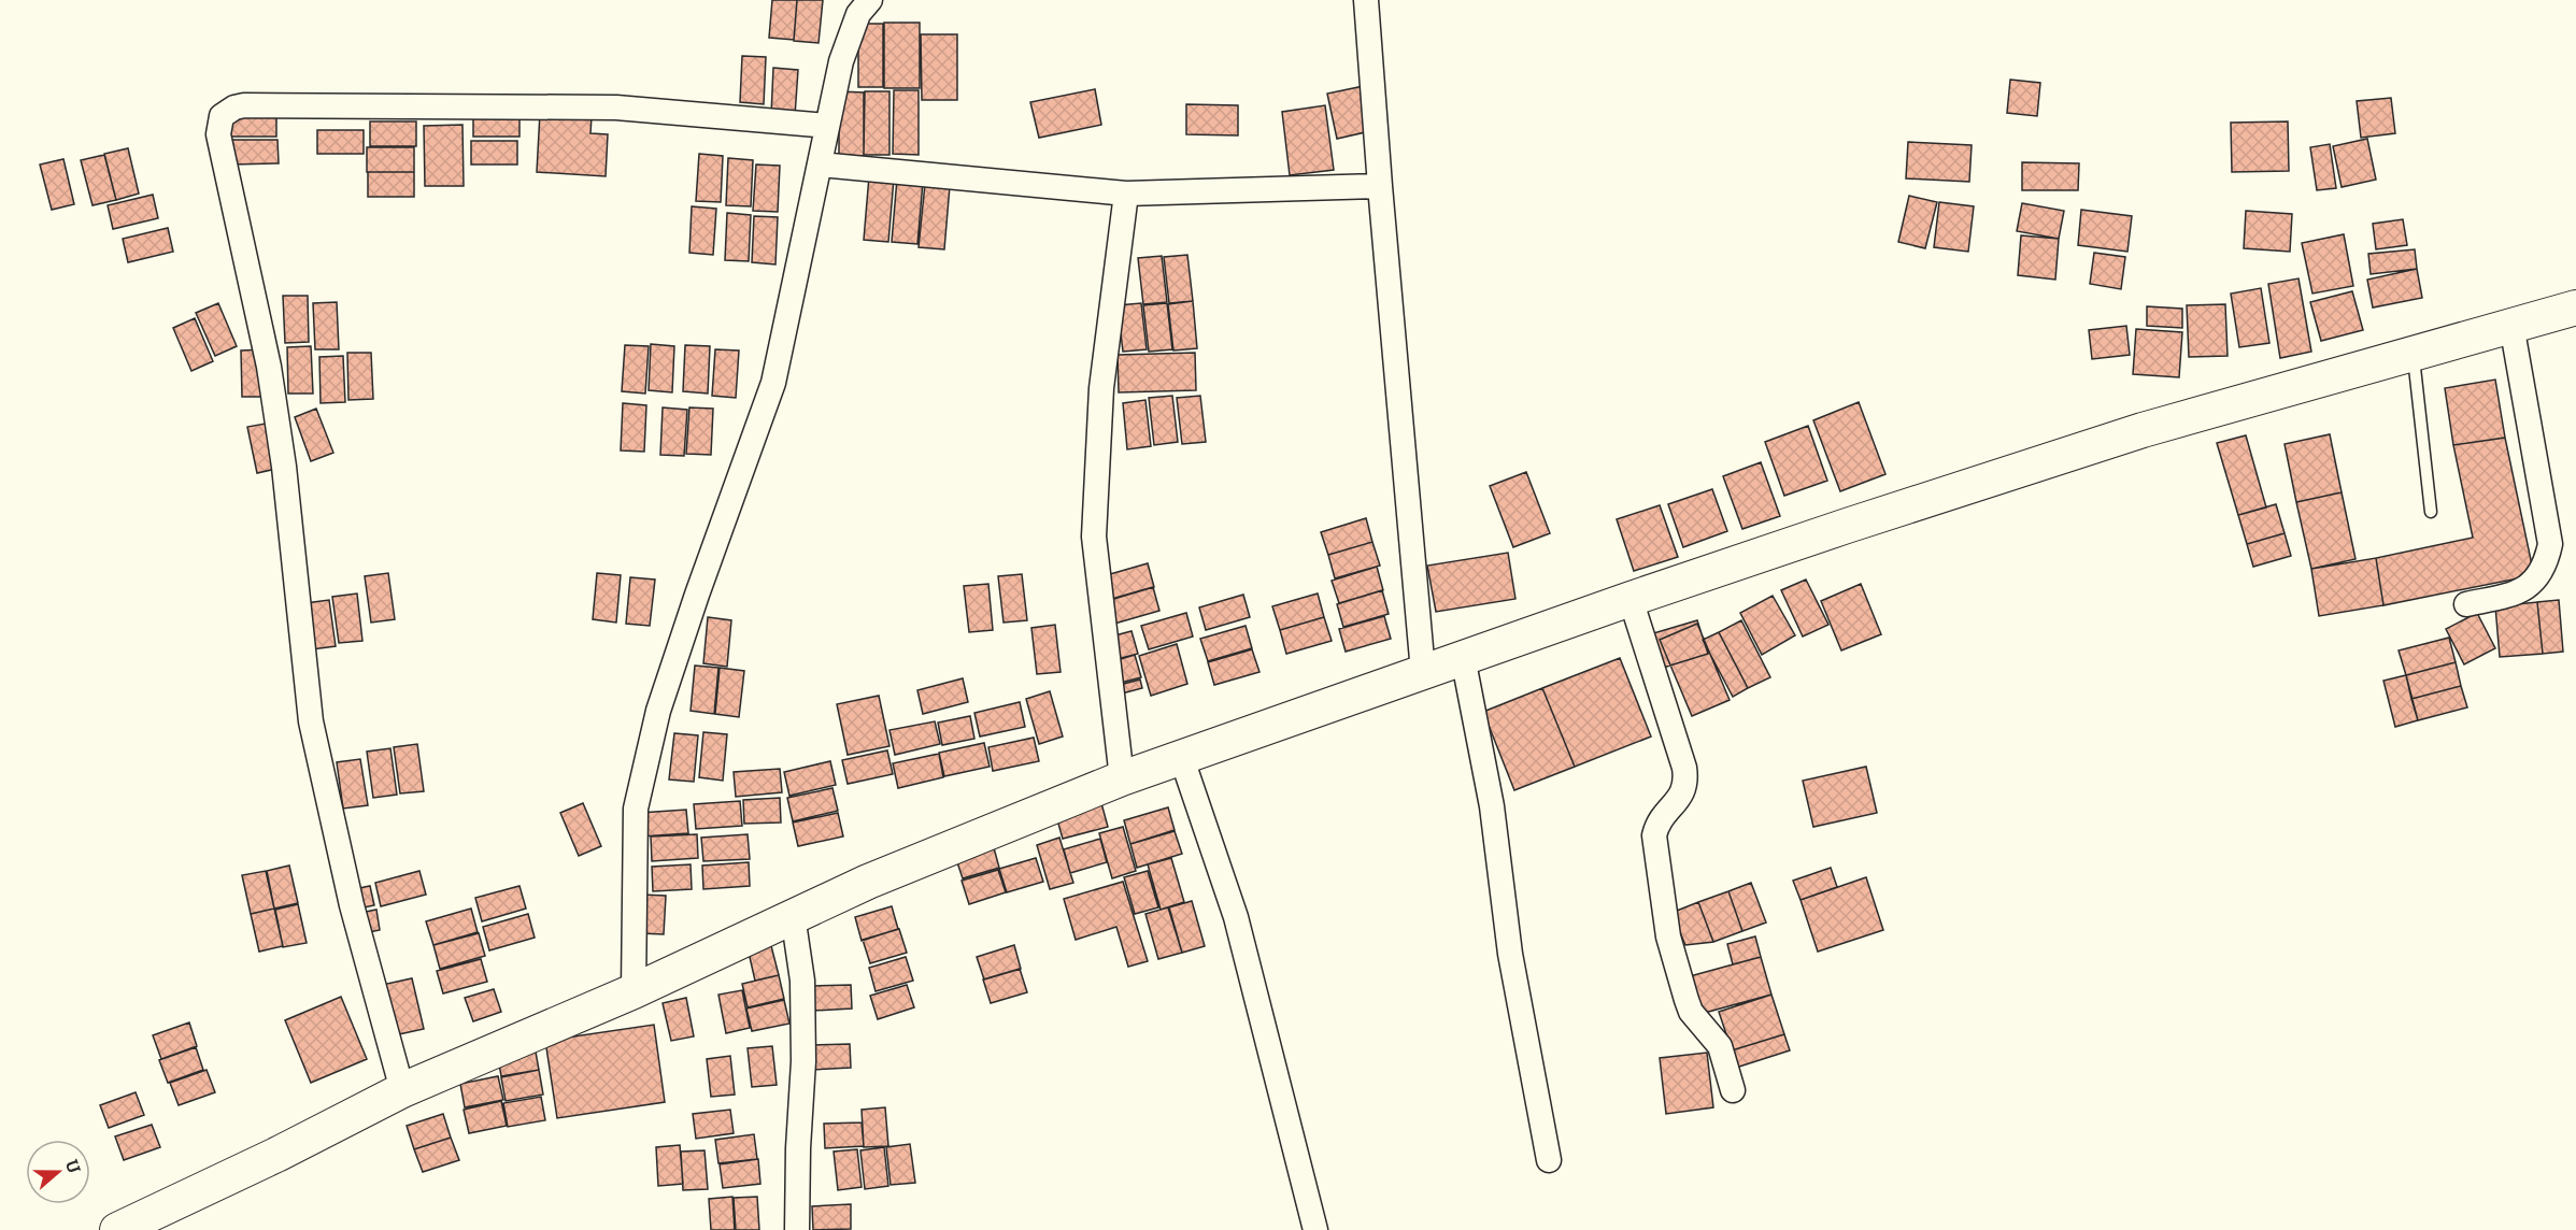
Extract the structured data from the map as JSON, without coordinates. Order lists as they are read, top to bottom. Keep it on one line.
{"north":"right"}
